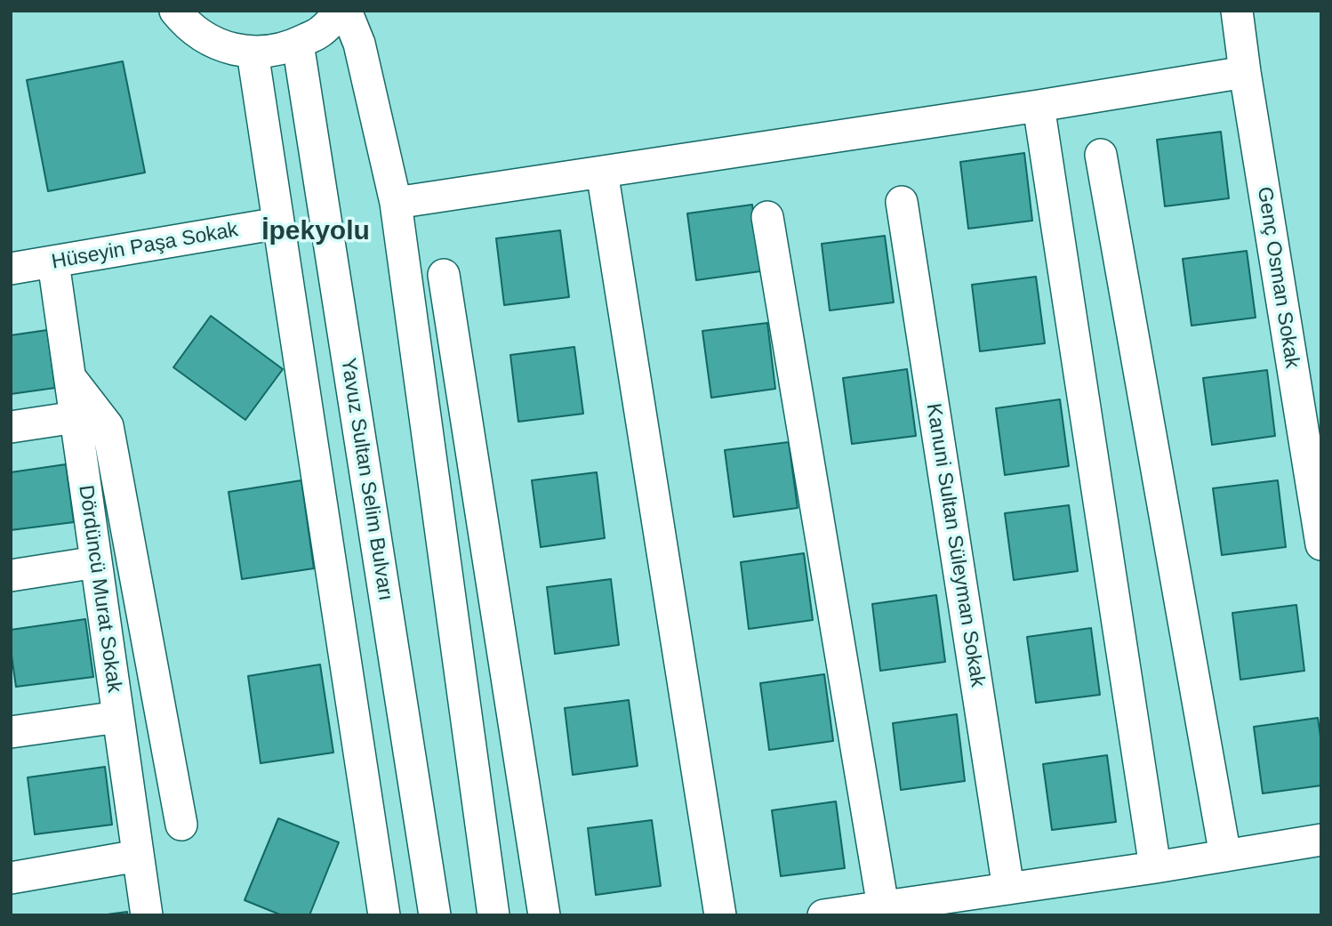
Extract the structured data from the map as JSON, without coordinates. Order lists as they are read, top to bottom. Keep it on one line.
{"streets":{"street":["Hüseyin Paşa Sokak","Genç Osman Sokak","Yavuz Sultan Selim Bulvarı","Kanuni Sultan Süleyman Sokak","Dördüncü Murat Sokak"]},"crossings":[["Hüseyin Paşa Sokak","Dördüncü Murat Sokak"]],"districts":["İpekyolu"]}
